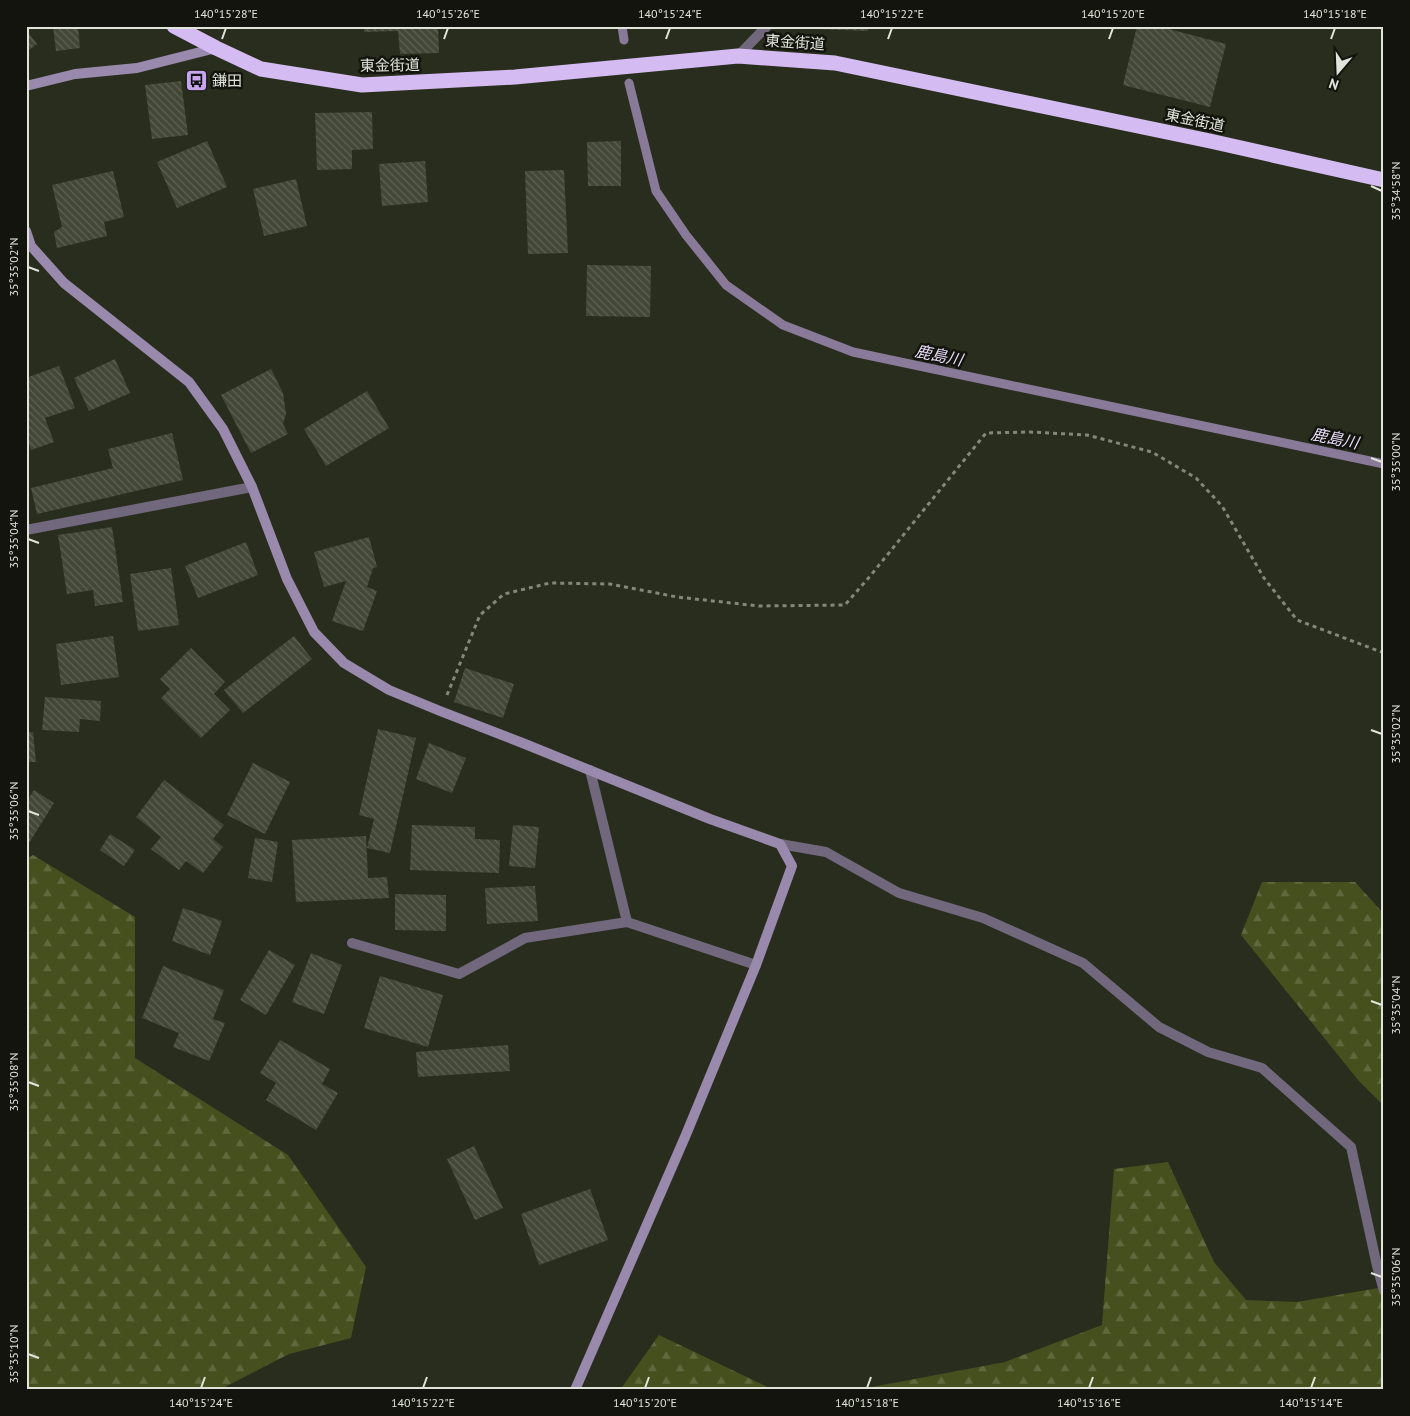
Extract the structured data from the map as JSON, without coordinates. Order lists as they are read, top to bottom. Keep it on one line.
{"streets":{"highway":["東金街道"]},"water":["鹿島川"],"places":{"bus stop":["鎌田"]},"north":"bottom","coordinates":["140°15'28\"E","140°15'26\"E","140°15'24\"E","140°15'22\"E","140°15'20\"E","140°15'18\"E","35°34'58\"N","35°35'02\"N","35°35'00\"N","35°35'04\"N","35°35'06\"N","35°35'08\"N","35°35'10\"N","140°15'16\"E","140°15'14\"E"]}
